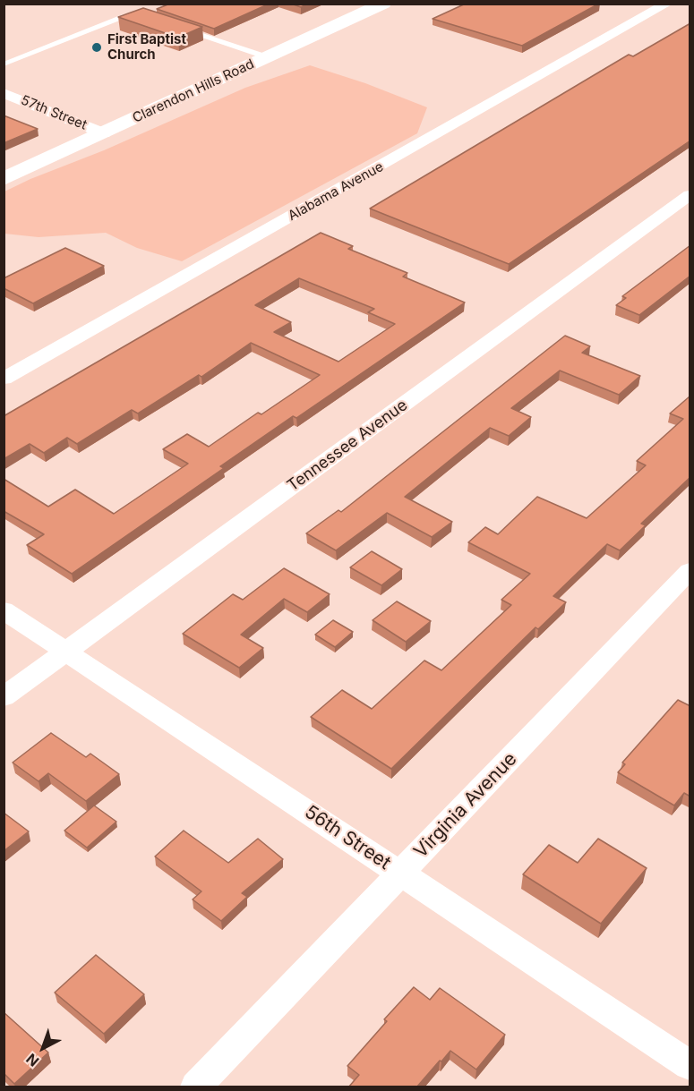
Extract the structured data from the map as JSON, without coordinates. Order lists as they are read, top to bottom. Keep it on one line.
{"streets":{"street":["Clarendon Hills Road","57th Street","Alabama Avenue","Tennessee Avenue","Virginia Avenue","56th Street"]},"crossings":[["Clarendon Hills Road","57th Street"],["Tennessee Avenue","56th Street"],["Virginia Avenue","56th Street"]],"places":["First Baptist Church"],"north":"bottom left"}
